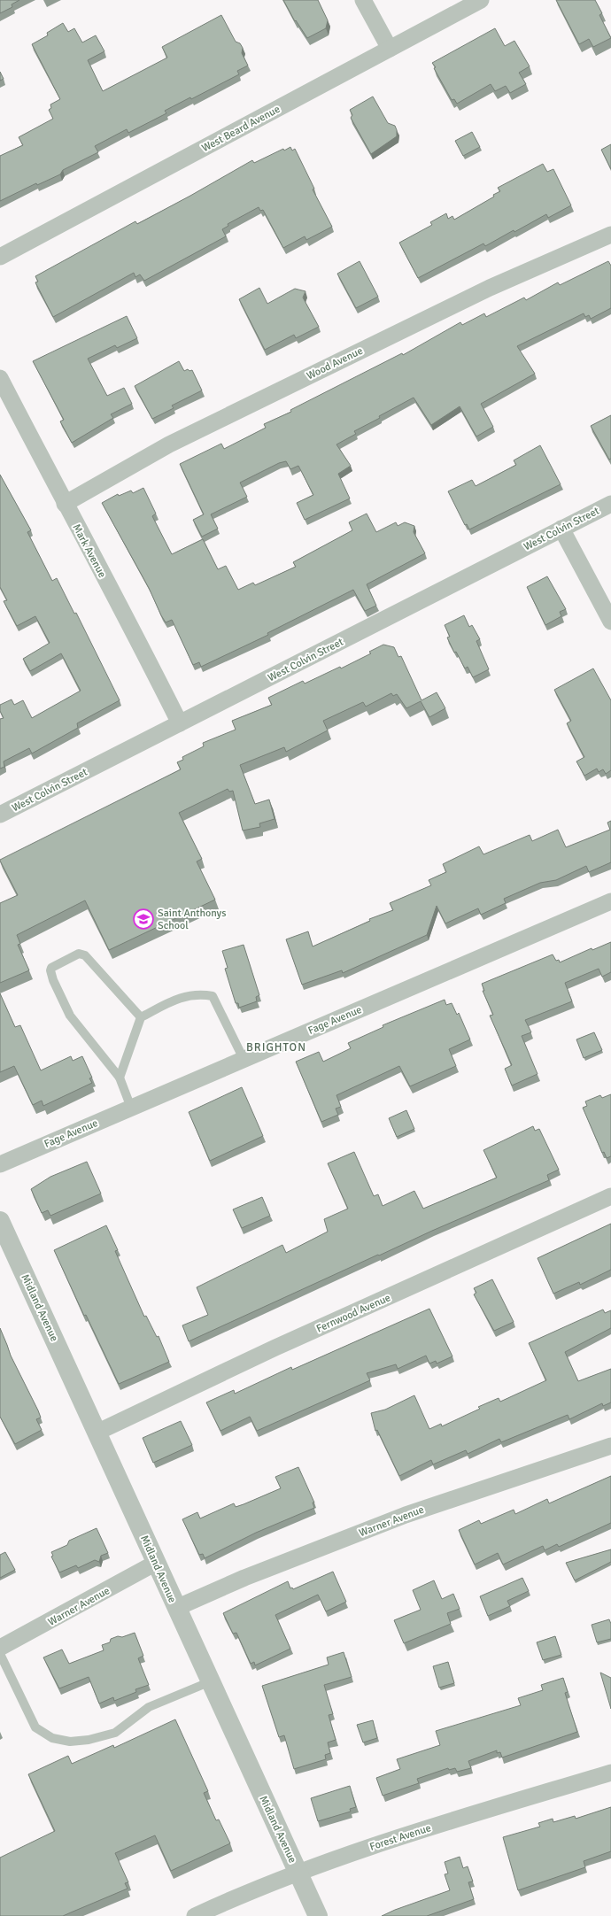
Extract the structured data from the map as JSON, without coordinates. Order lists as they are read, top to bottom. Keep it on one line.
{"streets":{"street":["West Beard Avenue","Wood Avenue","West Colvin Street","Mark Avenue","Fage Avenue","Midland Avenue","Fernwood Avenue","Warner Avenue","Forest Avenue"]},"crossings":[["Wood Avenue","Mark Avenue"],["West Colvin Street","Mark Avenue"],["Midland Avenue","Fernwood Avenue"],["Midland Avenue","Warner Avenue"],["Midland Avenue","Forest Avenue"]],"districts":["BRIGHTON"],"places":{"school or university":["Saint Anthonys School"]}}
